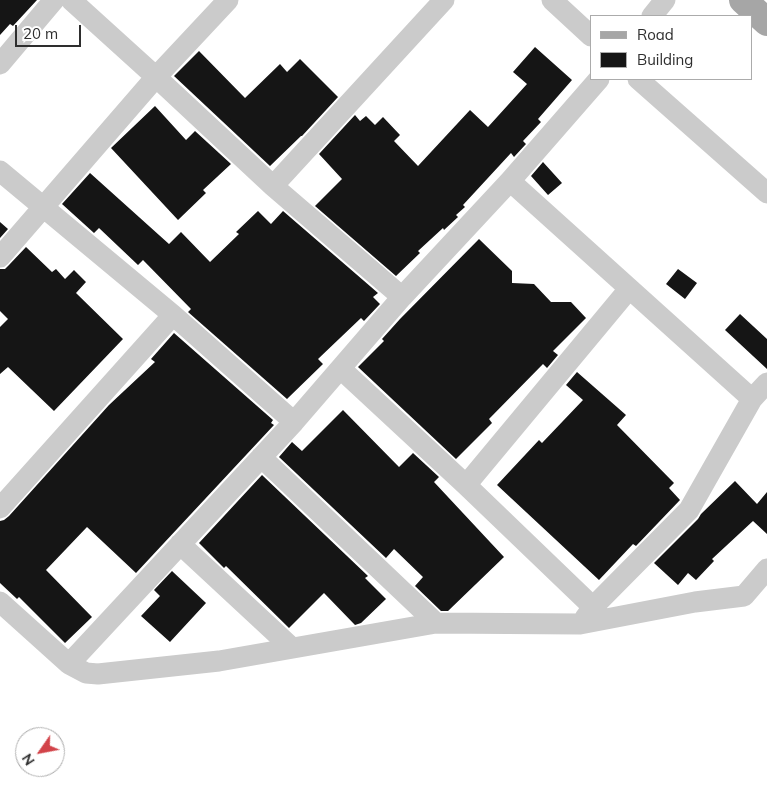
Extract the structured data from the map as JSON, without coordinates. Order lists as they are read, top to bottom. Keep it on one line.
{"legend":["Road","Building"],"scale_bar":"20 m","north":"bottom left"}
